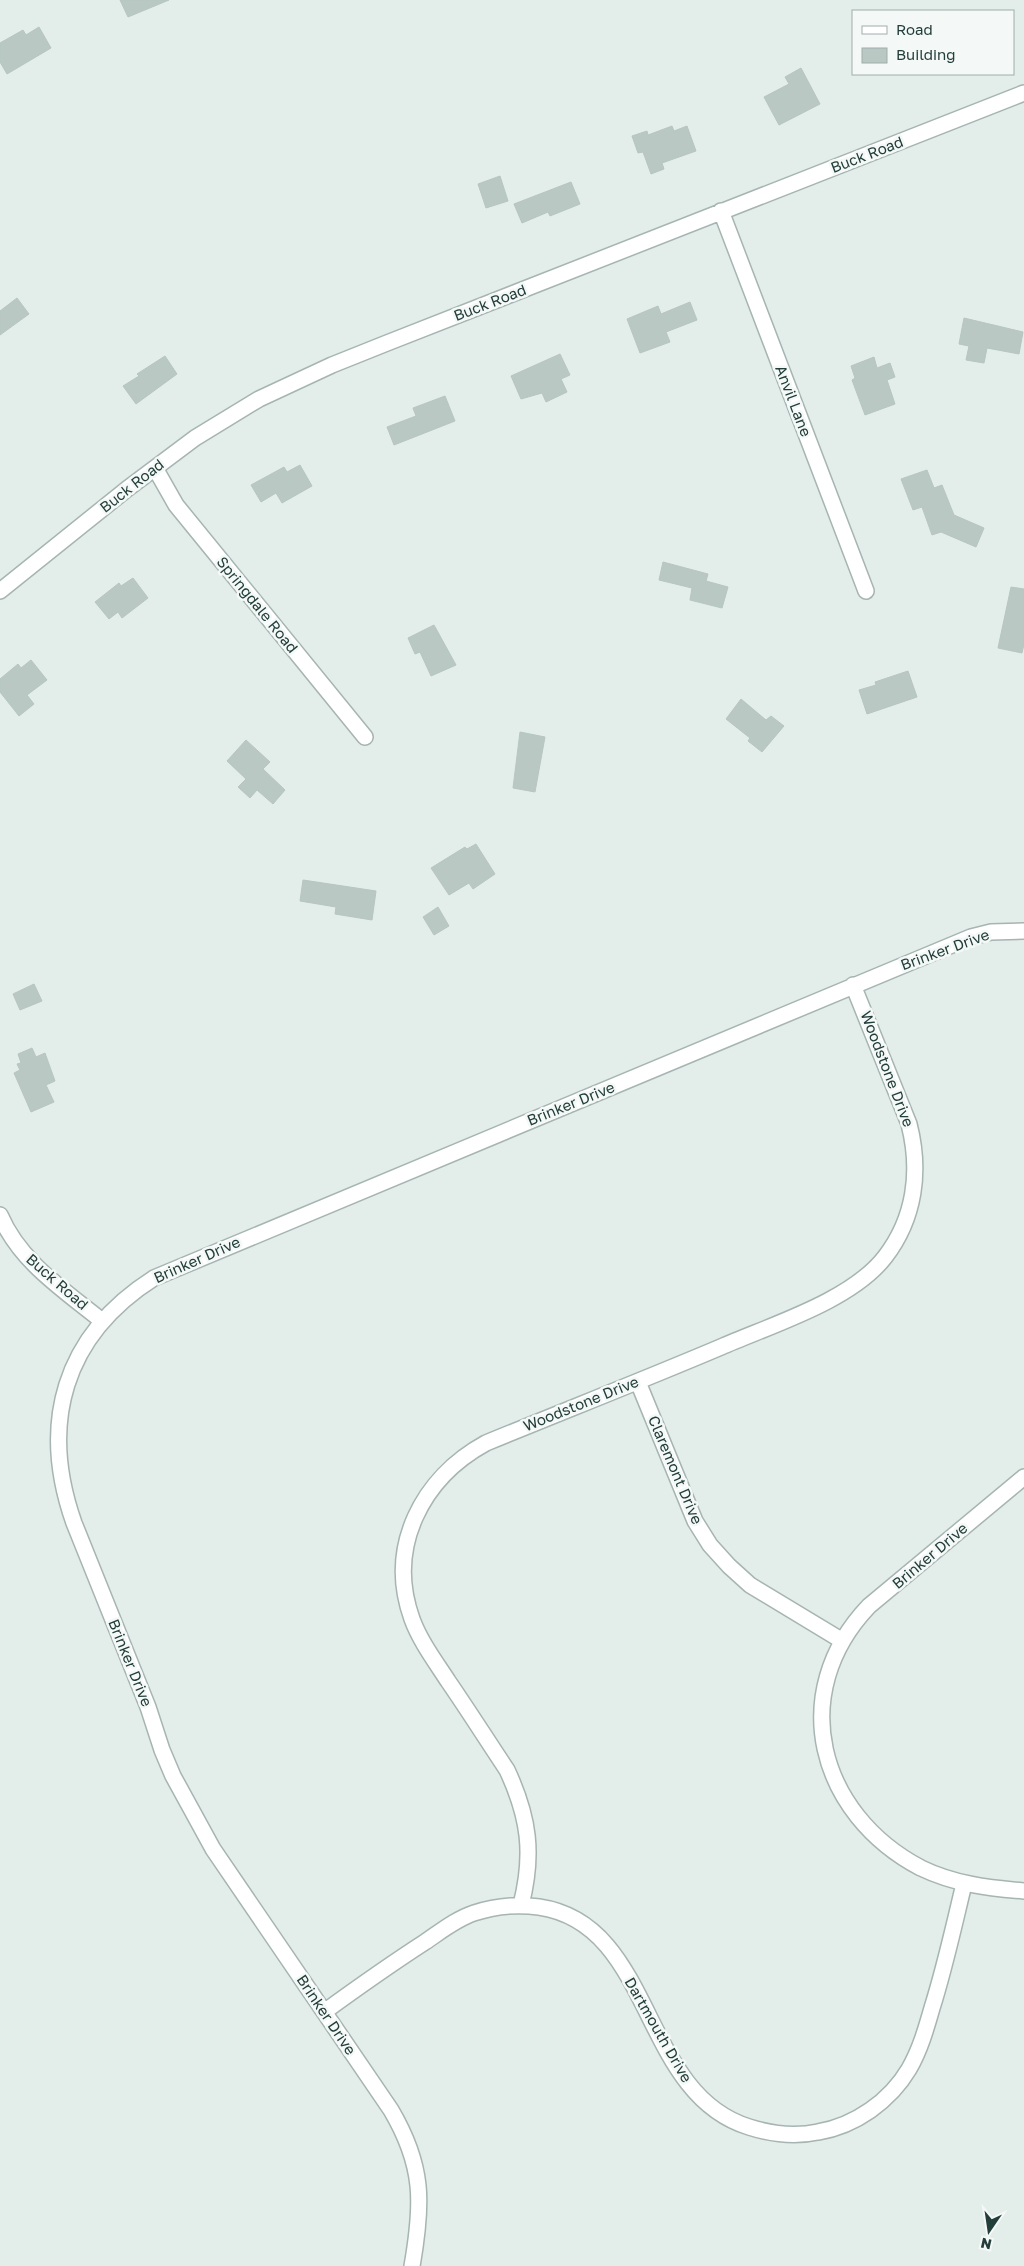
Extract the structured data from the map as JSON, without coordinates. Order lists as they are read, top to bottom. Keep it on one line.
{"streets":{"street":["Buck Road","Anvil Lane","Springdale Road","Brinker Drive","Woodstone Drive","Claremont Drive","Dartmouth Drive"]},"crossings":[["Buck Road","Anvil Lane"],["Buck Road","Springdale Road"],["Buck Road","Brinker Drive"],["Brinker Drive","Woodstone Drive"],["Brinker Drive","Claremont Drive"],["Brinker Drive","Dartmouth Drive"],["Woodstone Drive","Claremont Drive"],["Woodstone Drive","Dartmouth Drive"]],"legend":["Road","Building"],"north":"bottom"}
